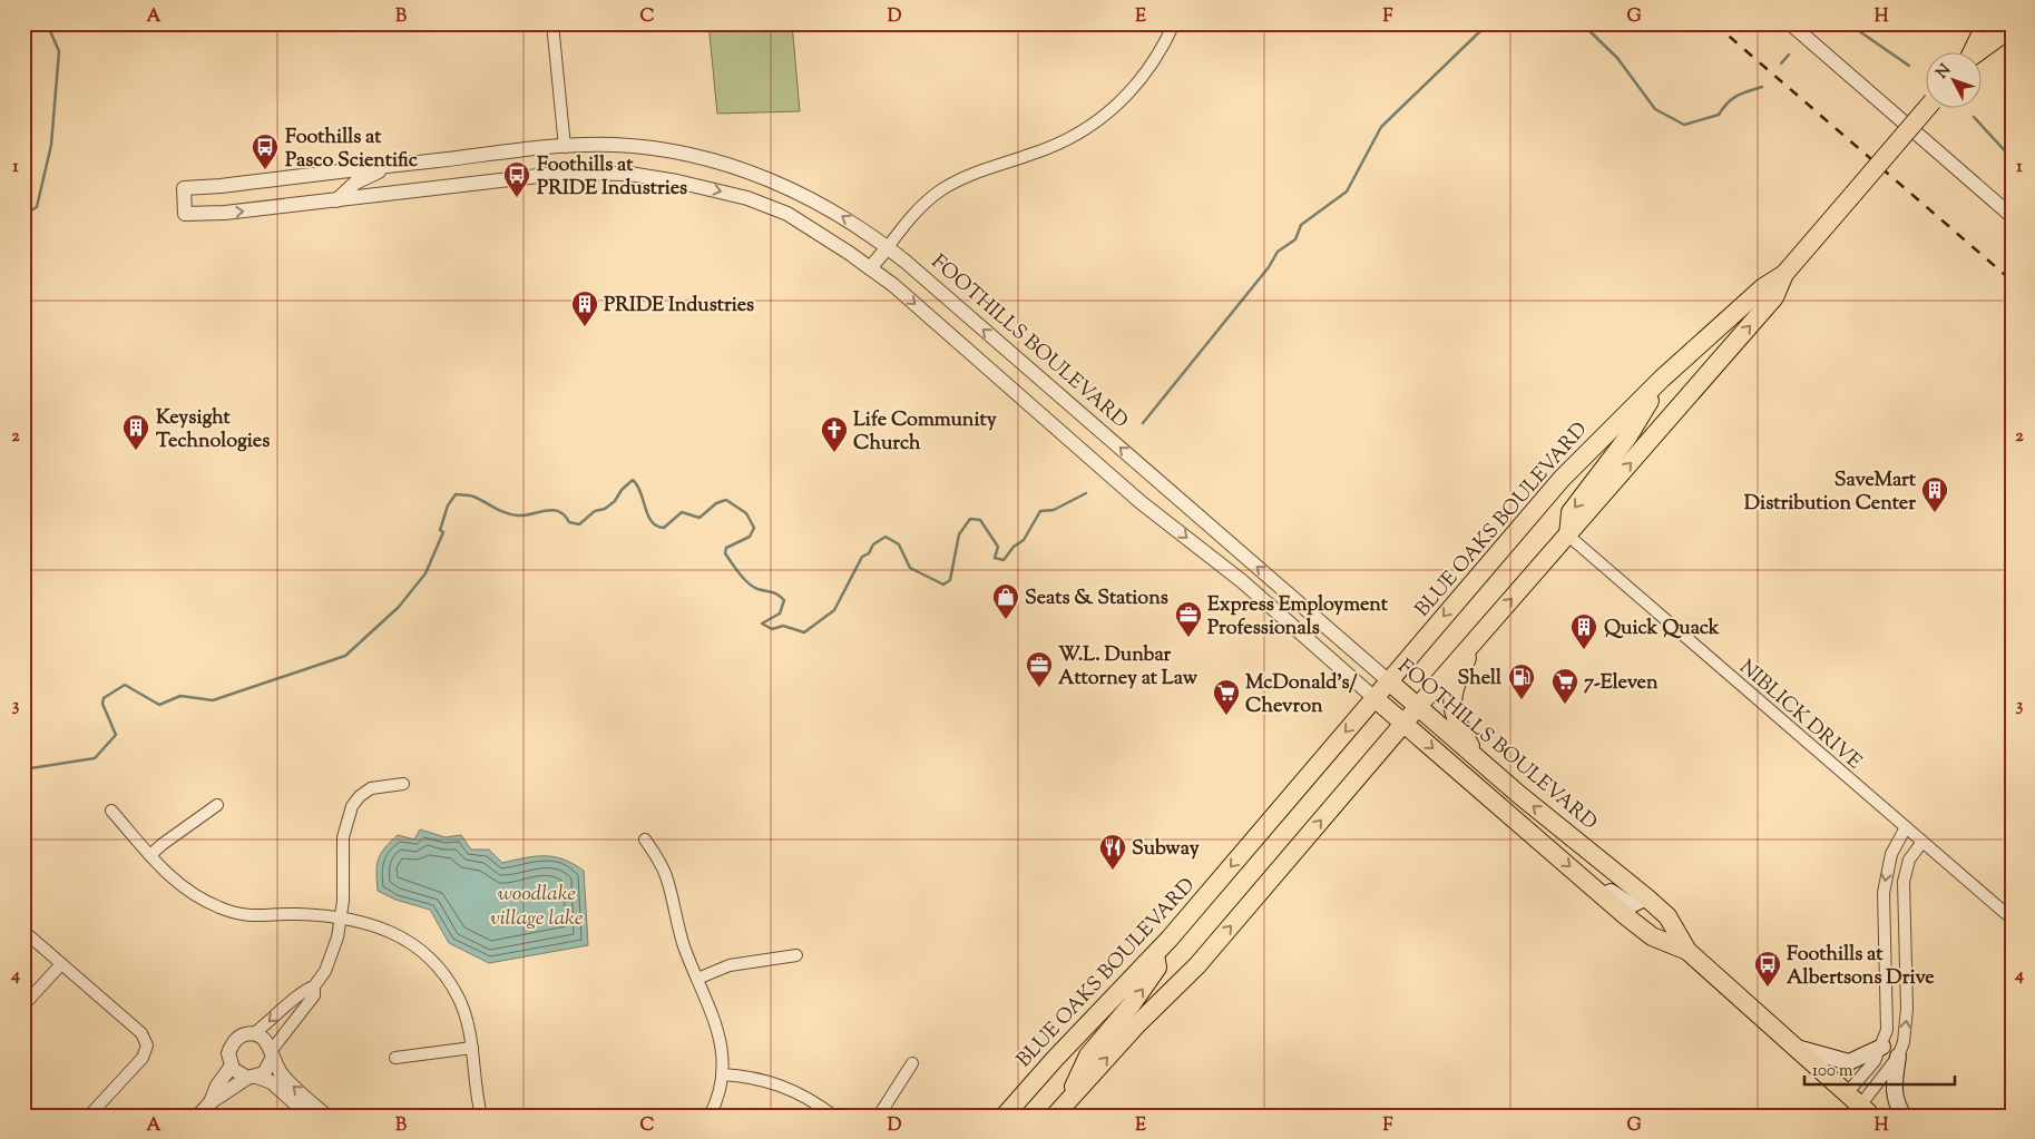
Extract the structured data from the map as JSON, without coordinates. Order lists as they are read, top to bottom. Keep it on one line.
{"streets":{"main road":["FOOTHILLS BOULEVARD","BLUE OAKS BOULEVARD"],"street":["NIBLICK DRIVE"]},"crossings":[["FOOTHILLS BOULEVARD","BLUE OAKS BOULEVARD"],["BLUE OAKS BOULEVARD","NIBLICK DRIVE"]],"water":["woodlake village lake"],"places":{"bus stop":["Foothills at Pasco Scientific","Foothills at PRIDE Industries","Foothills at Albertsons Drive"],"building":["PRIDE Industries","Keysight Technologies","SaveMart Distribution Center","Quick Quack"],"church":["Life Community Church"],"shop":["Seats & Stations"],"office":["Express Employment Professionals","W.L. Dunbar Attorney at Law"],"fuel station":["Shell"],"supermarket":["7-Eleven","McDonald's/ Chevron"],"restaurant":["Subway"]},"scale_bar":"100 m","north":"top left","grid":{"columns":["A","B","C","D","E","F","G","H"],"rows":["1","2","3","4"]}}
